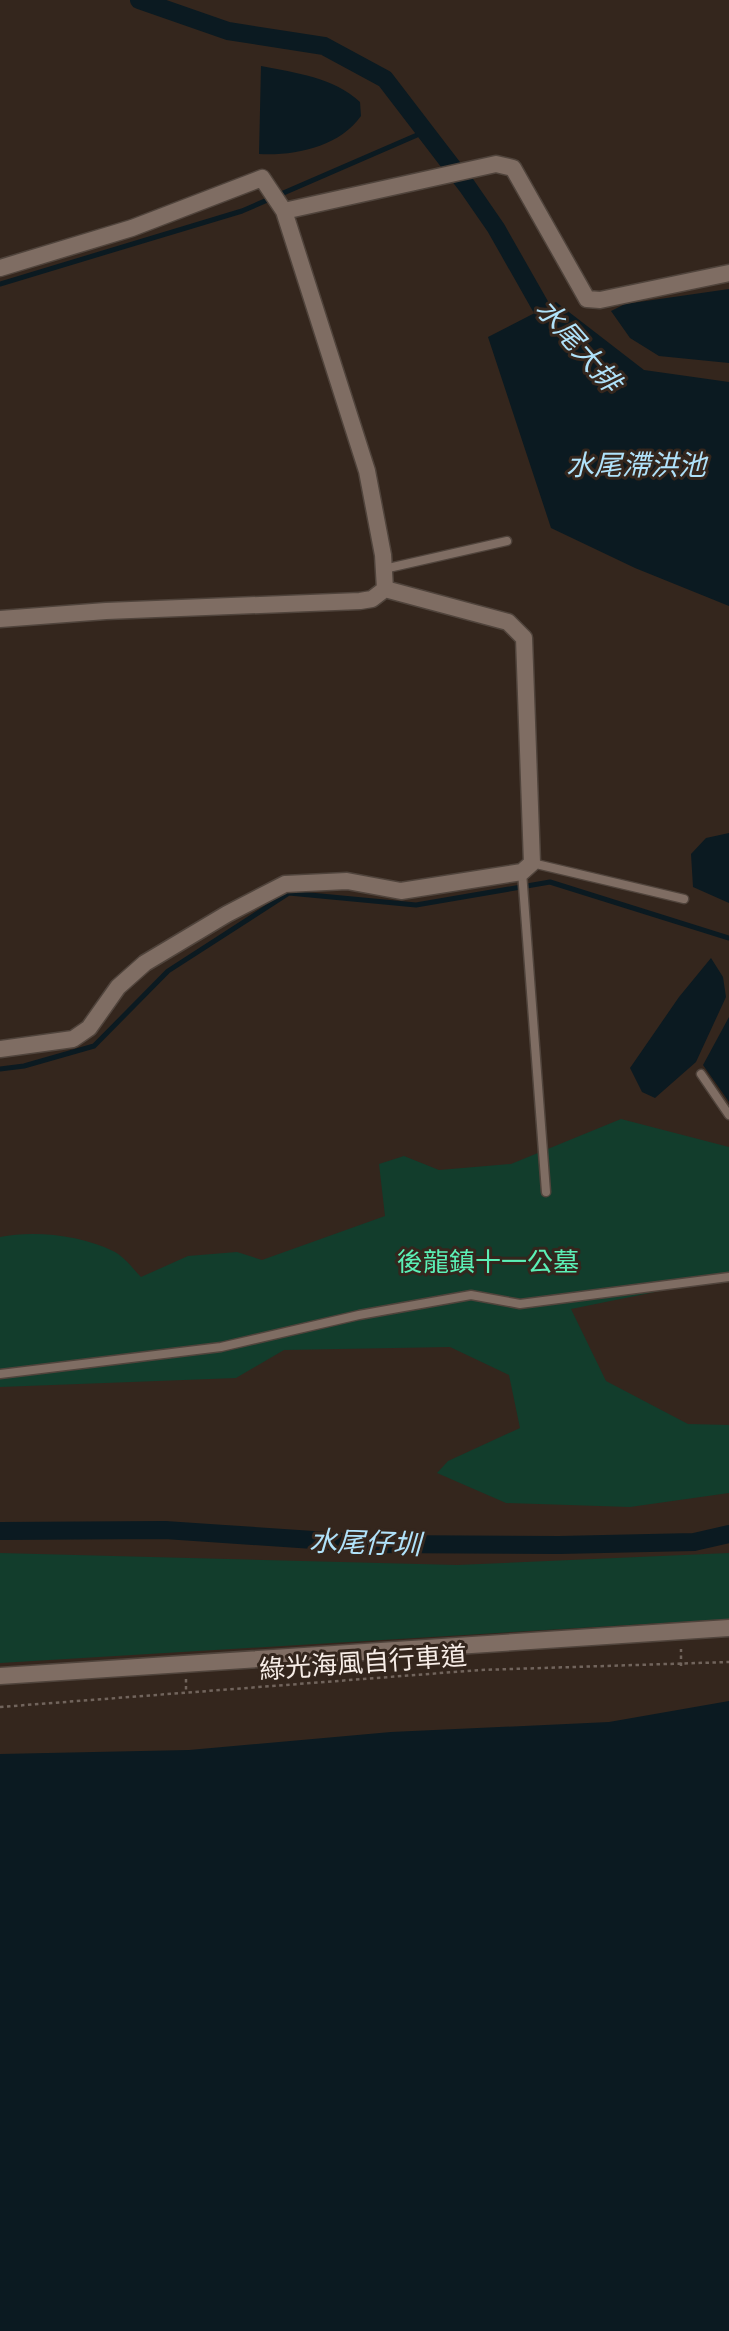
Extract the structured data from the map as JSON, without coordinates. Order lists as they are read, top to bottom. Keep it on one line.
{"streets":{"path":["綠光海風自行車道"]},"water":["水尾大排","水尾滯洪池","水尾仔圳"],"parks":["後龍鎮十一公墓"]}
